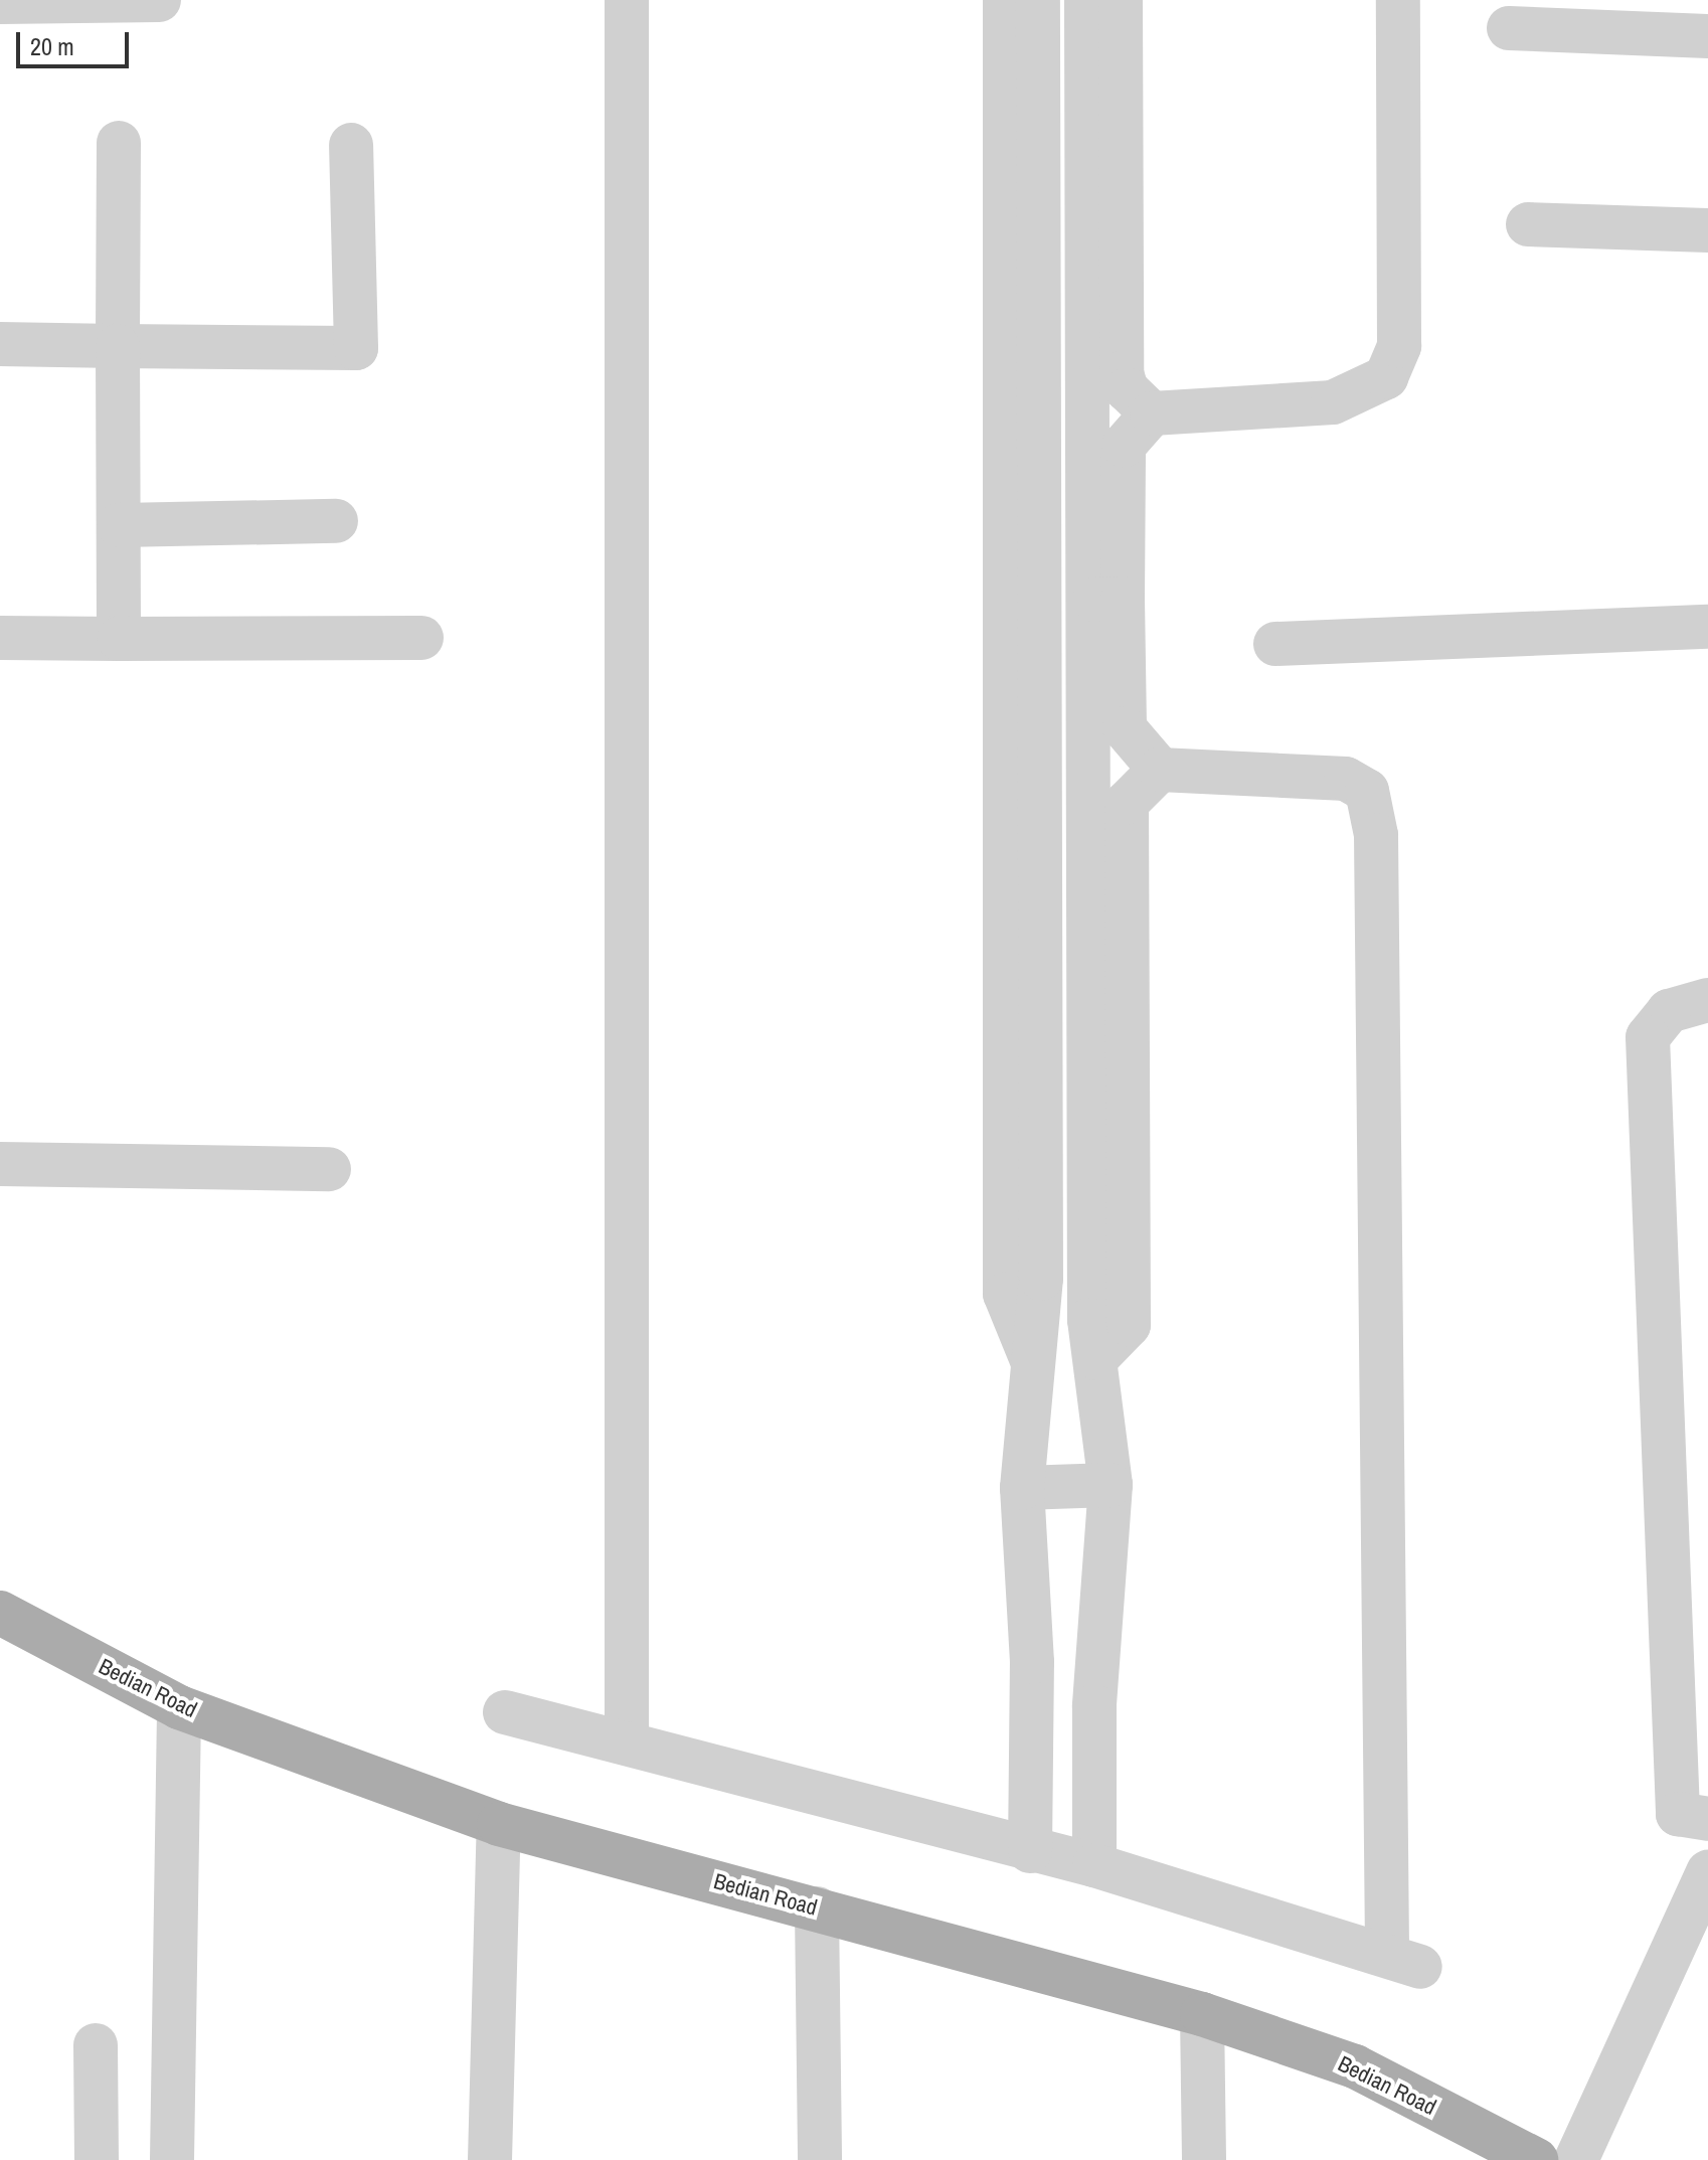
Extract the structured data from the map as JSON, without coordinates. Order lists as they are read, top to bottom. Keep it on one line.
{"streets":{"main road":["Bedian Road"]},"scale_bar":"20 m"}
